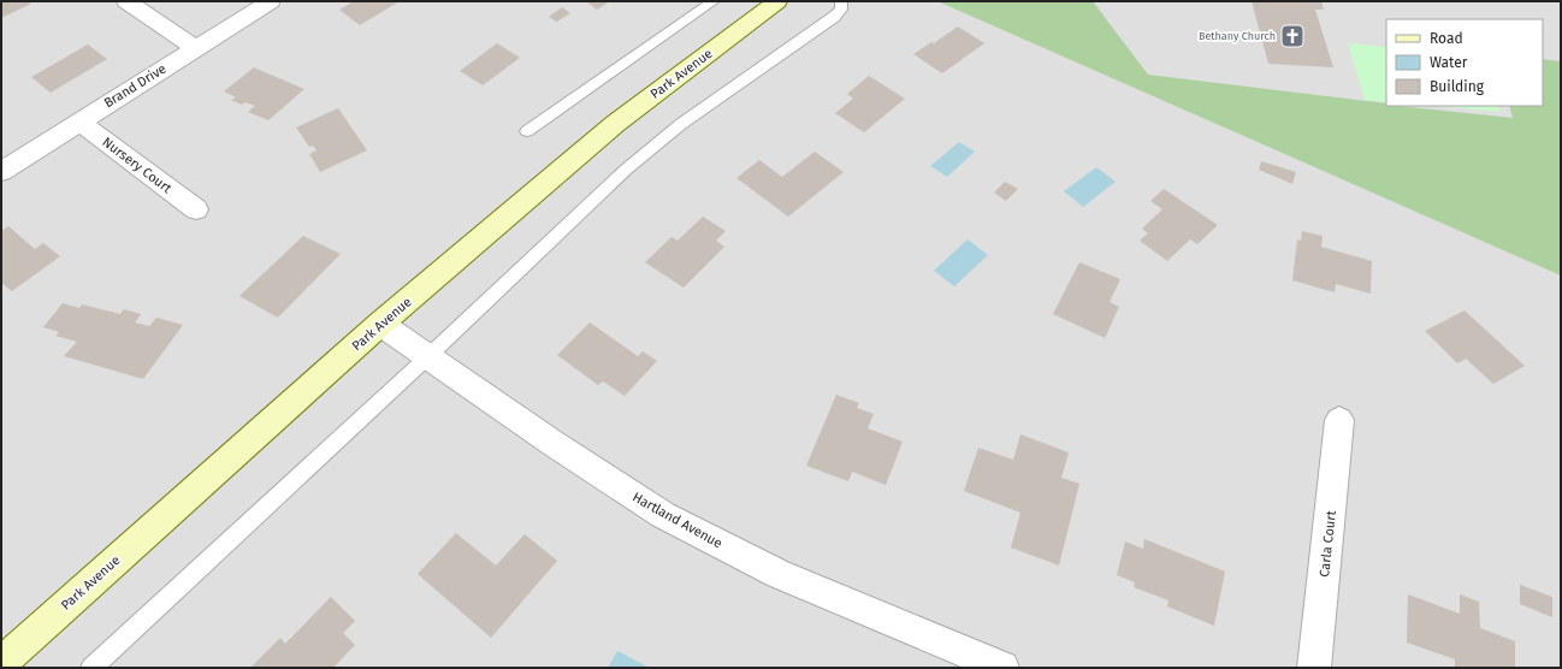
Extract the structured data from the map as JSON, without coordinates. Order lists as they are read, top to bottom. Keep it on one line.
{"streets":{"main road":["Park Avenue"],"street":["Brand Drive","Nursery Court","Hartland Avenue","Carla Court"]},"crossings":[["Park Avenue","Hartland Avenue"],["Brand Drive","Nursery Court"]],"places":{"church":["Bethany Church"]},"legend":["Road","Water","Building"]}
